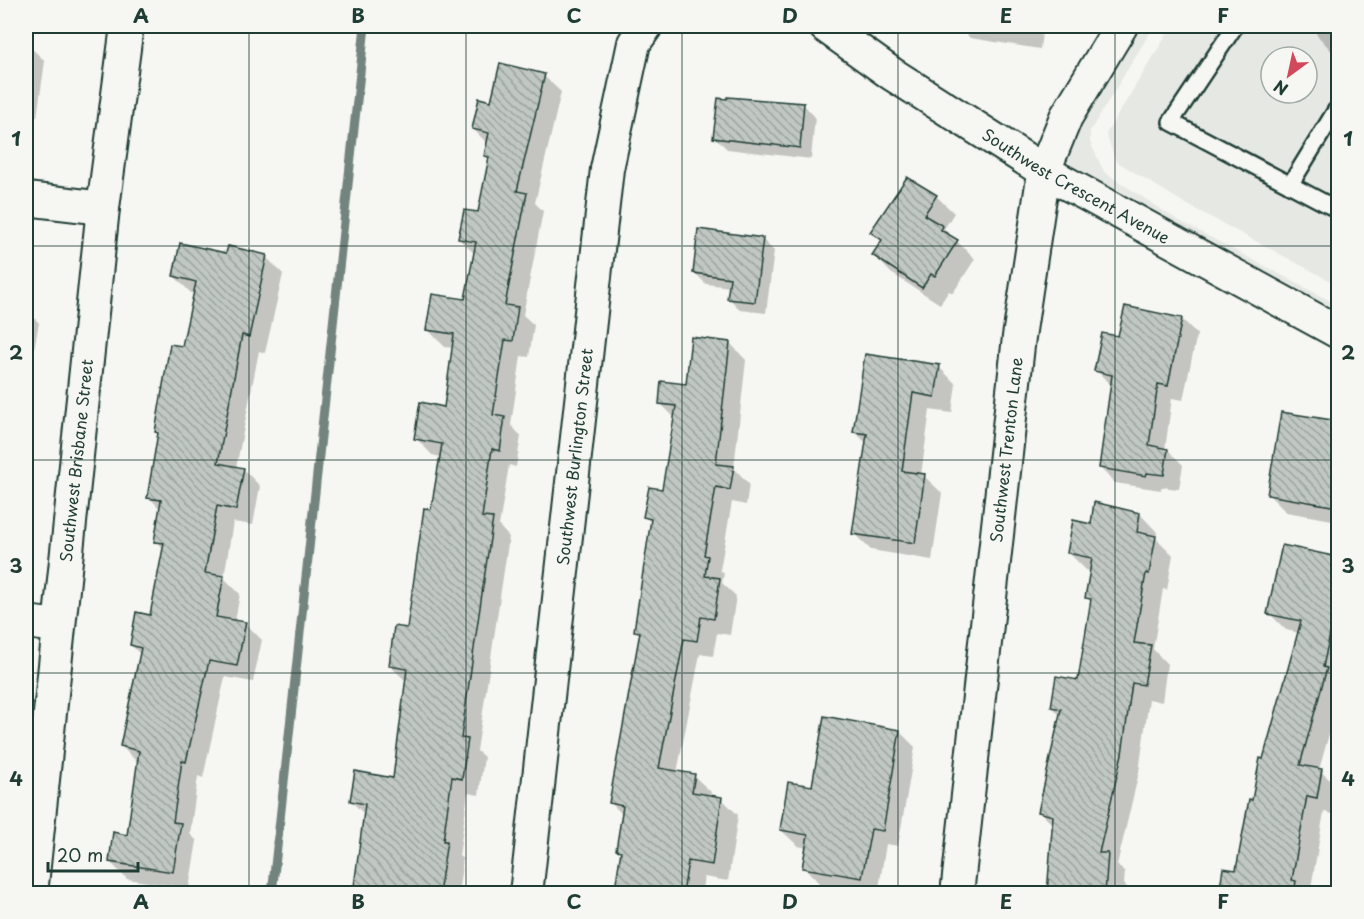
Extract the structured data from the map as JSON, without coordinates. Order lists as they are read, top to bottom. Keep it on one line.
{"streets":{"street":["Southwest Crescent Avenue","Southwest Trenton Lane","Southwest Burlington Street","Southwest Brisbane Street"]},"crossings":[["Southwest Crescent Avenue","Southwest Trenton Lane"]],"scale_bar":"20 m","north":"bottom left","grid":{"columns":["A","B","C","D","E","F"],"rows":["1","2","3","4"]}}
